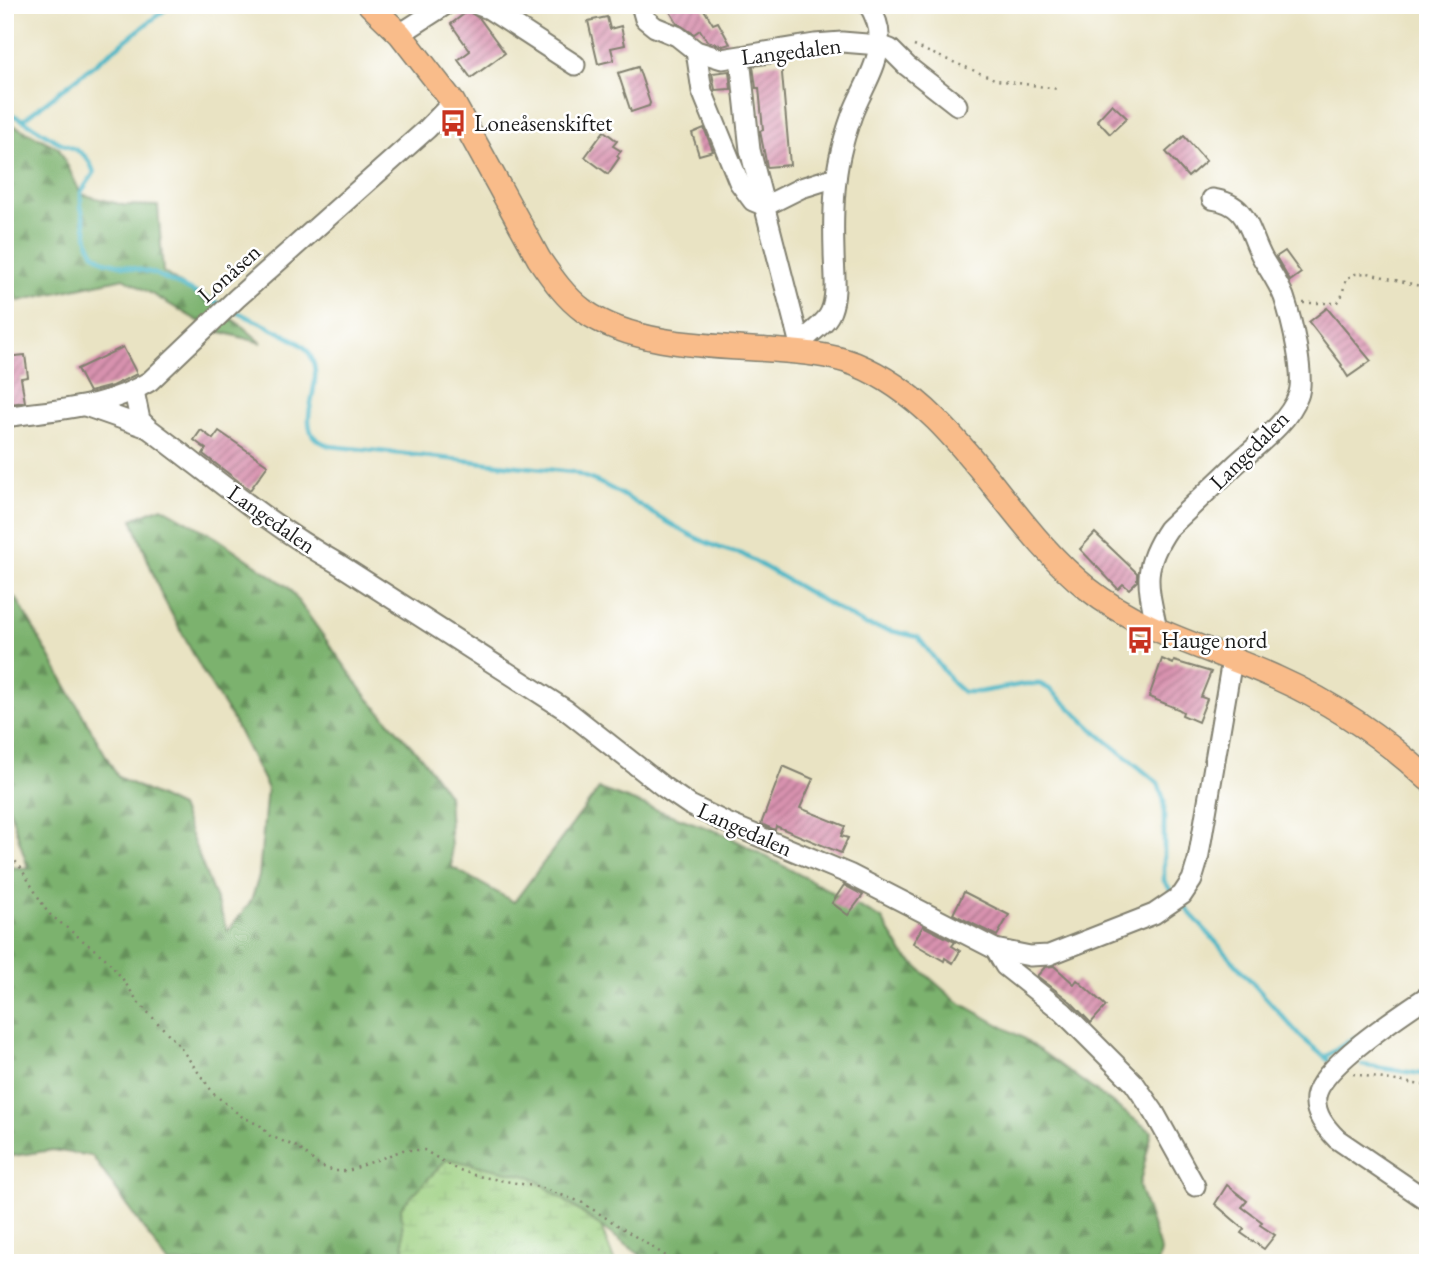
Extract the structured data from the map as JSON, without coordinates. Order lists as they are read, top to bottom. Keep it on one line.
{"streets":{"street":["Langedalen","Lonåsen"]},"crossings":[["Langedalen","Lonåsen"]],"places":{"bus stop":["Loneåsenskiftet","Hauge nord"]}}
